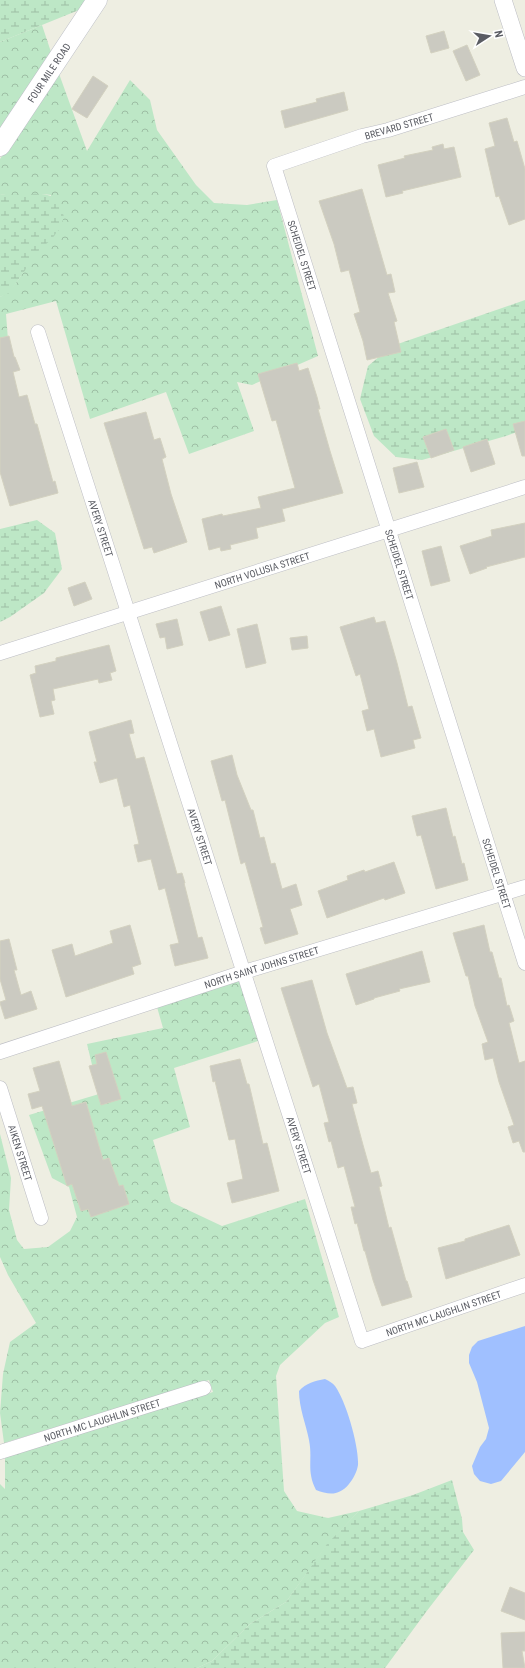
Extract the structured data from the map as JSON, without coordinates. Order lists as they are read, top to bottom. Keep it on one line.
{"streets":{"main road":["FOUR MILE ROAD"],"street":["BREVARD STREET","SCHEIDEL STREET","AVERY STREET","NORTH VOLUSIA STREET","NORTH SAINT JOHNS STREET","AIKEN STREET","NORTH MC LAUGHLIN STREET"]},"crossings":[["BREVARD STREET","SCHEIDEL STREET"],["SCHEIDEL STREET","NORTH VOLUSIA STREET"],["SCHEIDEL STREET","NORTH SAINT JOHNS STREET"],["AVERY STREET","NORTH VOLUSIA STREET"],["AVERY STREET","NORTH SAINT JOHNS STREET"],["AVERY STREET","NORTH MC LAUGHLIN STREET"]],"north":"right"}
